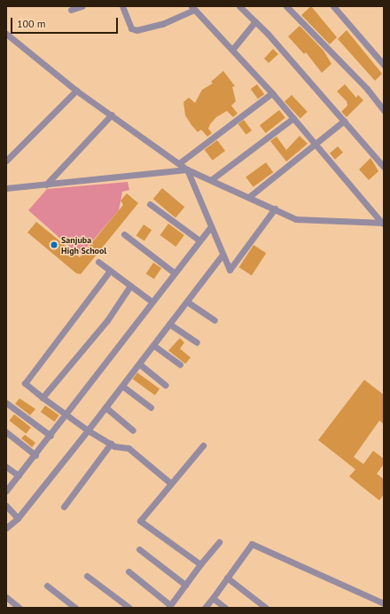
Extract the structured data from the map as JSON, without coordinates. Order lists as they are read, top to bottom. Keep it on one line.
{"places":["Sanjuba High School"],"scale_bar":"100 m"}
